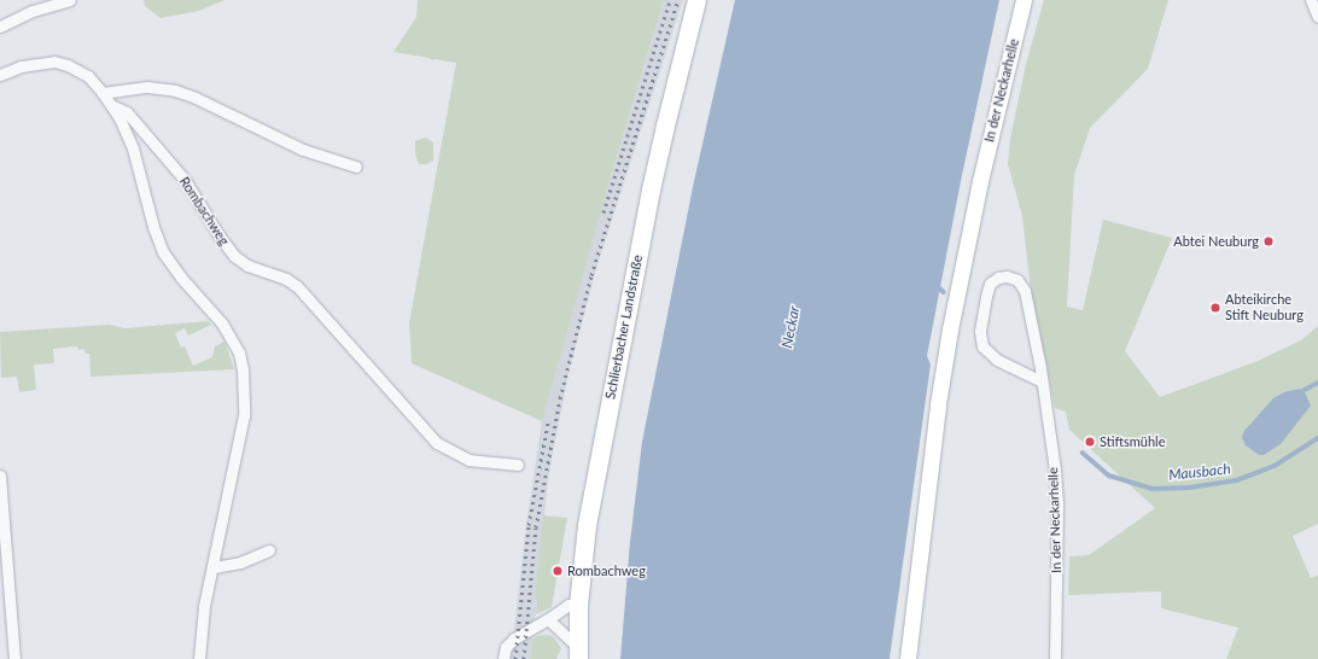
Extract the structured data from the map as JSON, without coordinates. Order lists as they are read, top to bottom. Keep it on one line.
{"streets":{"main road":["In der Neckarhelle","Schlierbacher Landstraße"],"street":["Rombachweg"]},"water":["Neckar","Mausbach"],"places":["Abtei Neuburg","Abteikirche Stift Neuburg","Stiftsmühle","Rombachweg"]}
